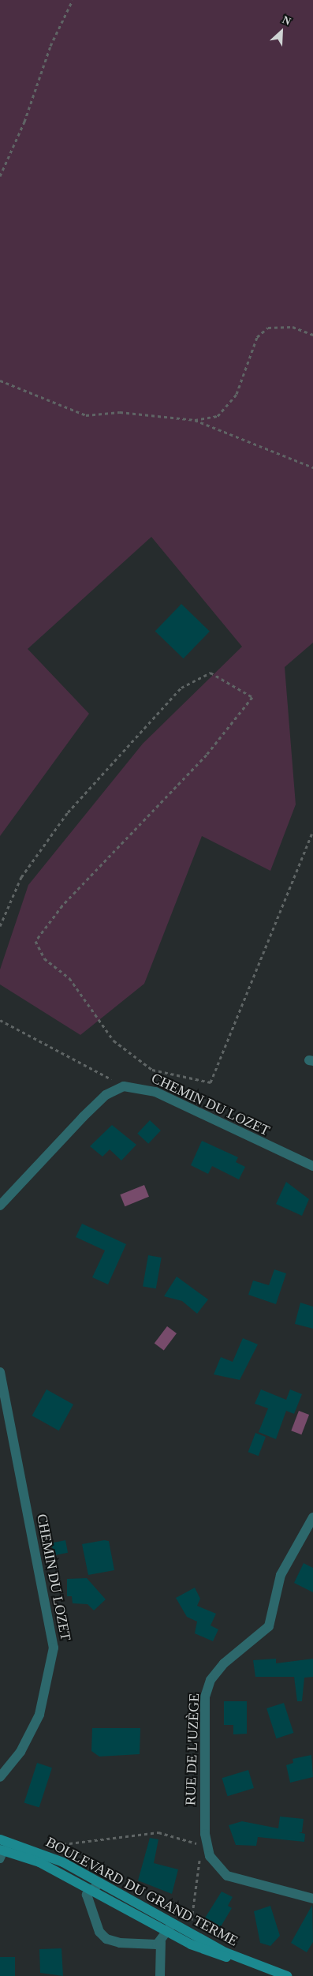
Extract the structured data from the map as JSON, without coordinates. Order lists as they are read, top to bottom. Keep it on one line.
{"streets":{"street":["CHEMIN DU LOZET","RUE DE L'UZÈGE","BOULEVARD DU GRAND TERME"]},"north":"top right"}
